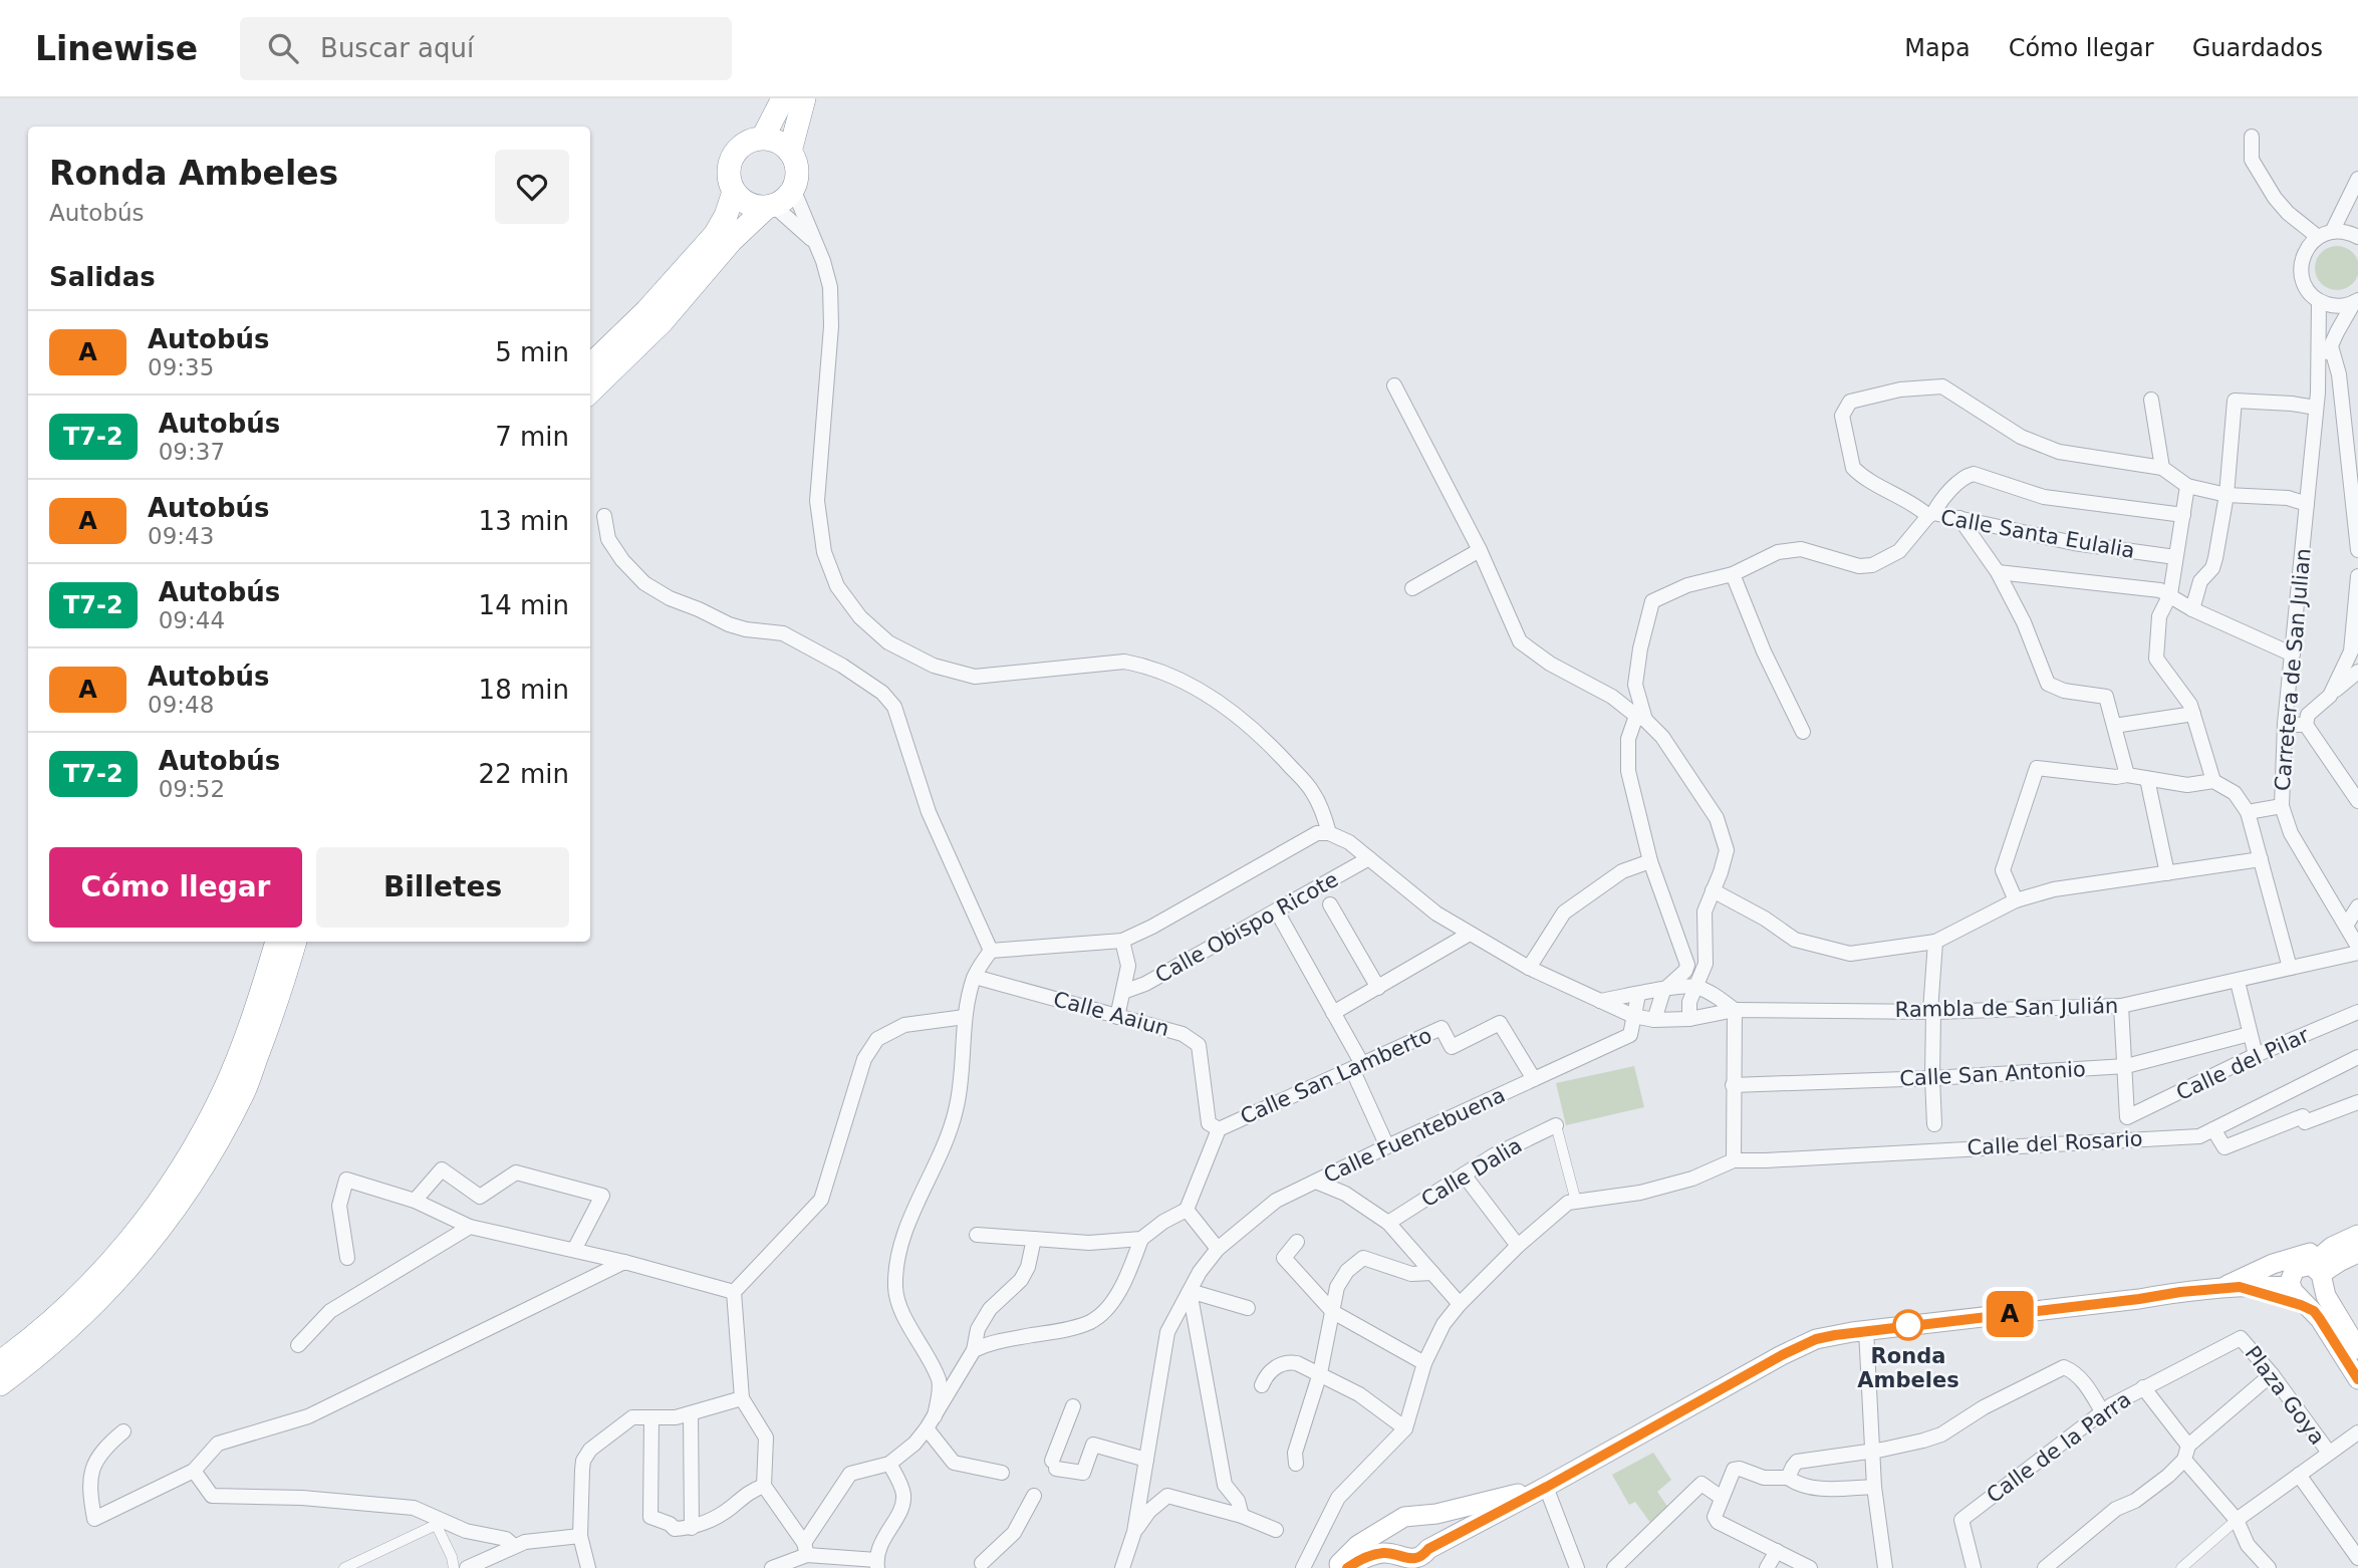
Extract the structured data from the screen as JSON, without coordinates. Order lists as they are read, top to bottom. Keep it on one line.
{"streets":{"street":["Calle Santa Eulalia","Carretera de San Julian","Calle Obispo Ricote","Rambla de San Julián","Calle Aaiun","Calle del Pilar","Calle San Antonio","Calle San Lamberto","Calle Fuentebuena","Calle del Rosario","Calle Dalia","Plaza Goya","Calle de la Parra"]},"crossings":[["Calle Obispo Ricote","Rambla de San Julián"],["Calle Obispo Ricote","Calle Aaiun"],["Rambla de San Julián","Calle Fuentebuena"],["Calle Aaiun","Calle San Lamberto"],["Calle del Pilar","Calle San Antonio"],["Calle San Lamberto","Calle Fuentebuena"],["Plaza Goya","Calle de la Parra"]],"places":["Ronda Ambeles"],"lines":["bus line A"],"page":{"header":"Linewise","search":"Buscar aquí","nav":["Mapa","Cómo llegar","Guardados"],"on_map":"A","heading":[["Ronda Ambeles","Autobús"],"Salidas"],"list":[{"mark":"A","name":"Autobús","note":"09:35","value":"5 min"},{"mark":"T7-2","name":"Autobús","note":"09:37","value":"7 min"},{"mark":"A","name":"Autobús","note":"09:43","value":"13 min"},{"mark":"T7-2","name":"Autobús","note":"09:44","value":"14 min"},{"mark":"A","name":"Autobús","note":"09:48","value":"18 min"},{"mark":"T7-2","name":"Autobús","note":"09:52","value":"22 min"}],"buttons":["Cómo llegar","Billetes"]}}
